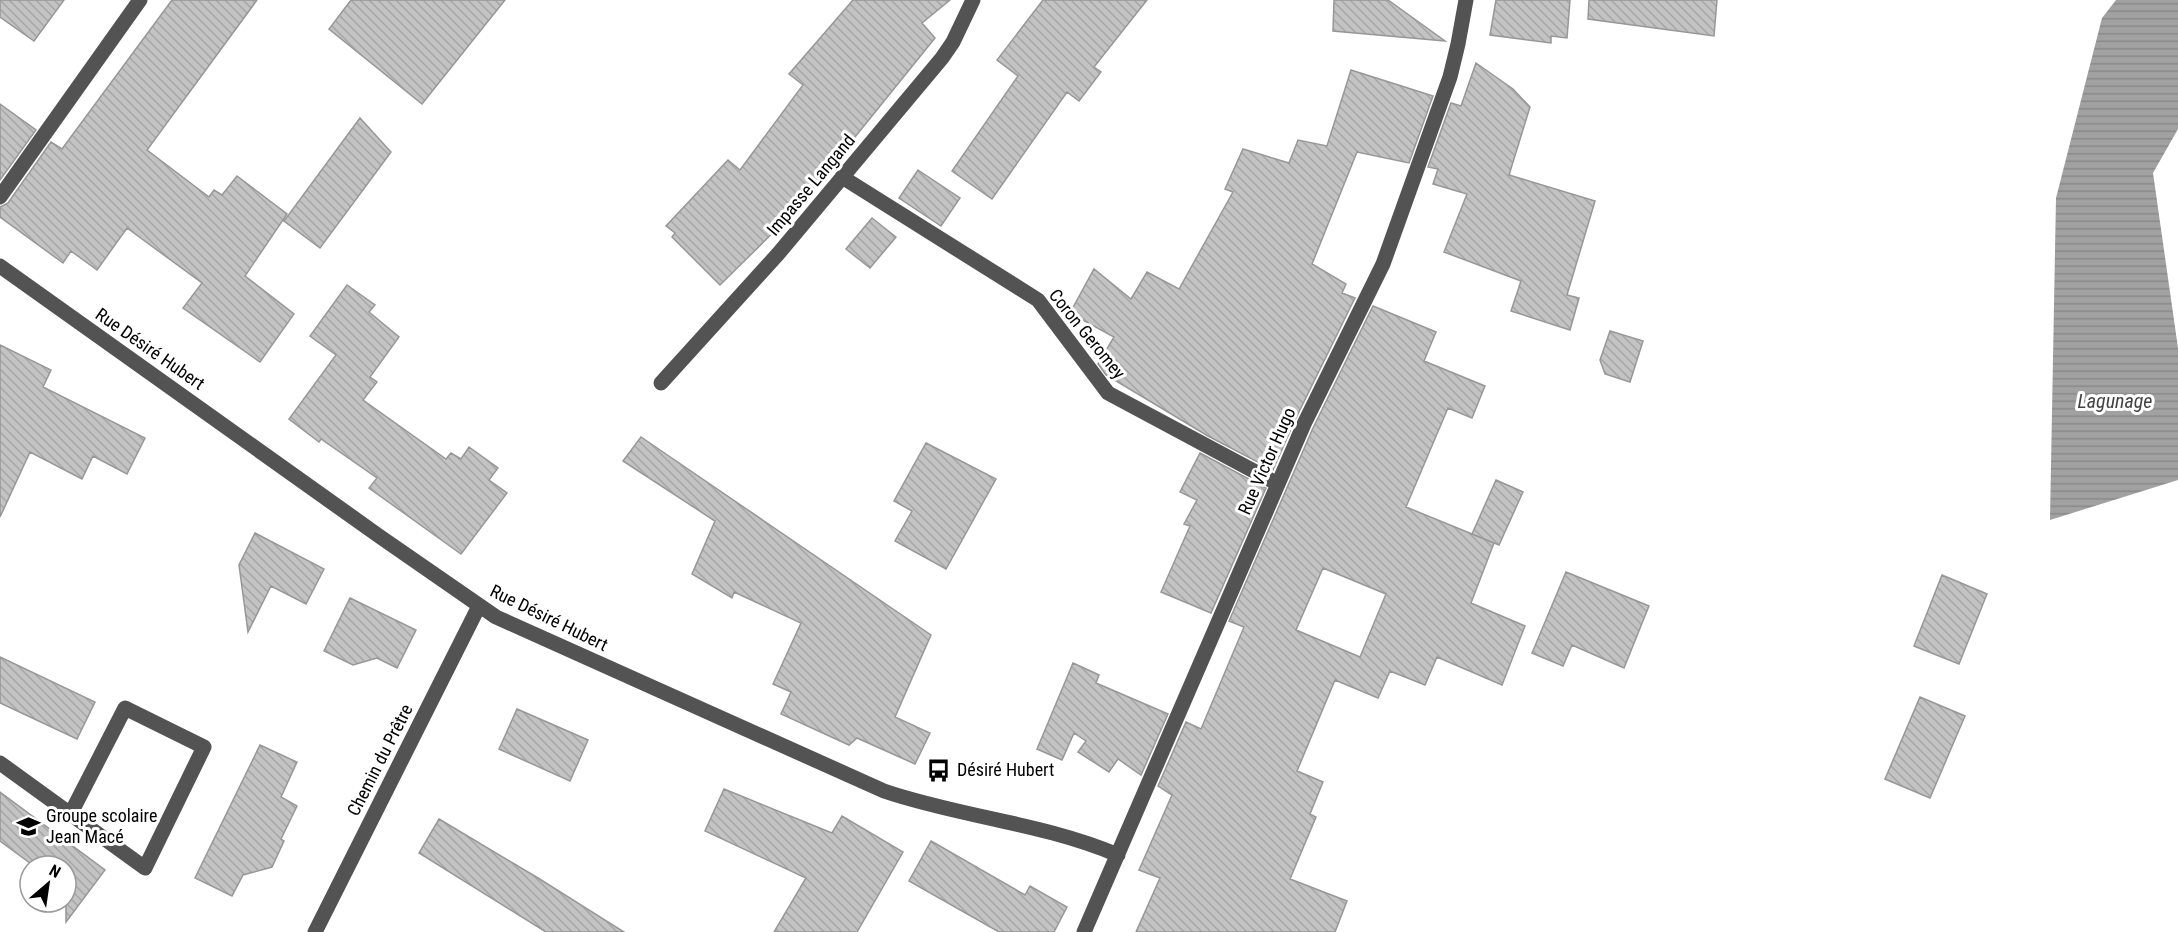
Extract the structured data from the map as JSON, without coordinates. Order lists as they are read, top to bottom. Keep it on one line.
{"streets":{"street":["Impasse Langand","Coron Geromey","Rue Désiré Hubert","Rue Victor Hugo","Chemin du Prêtre"]},"crossings":[["Impasse Langand","Coron Geromey"],["Coron Geromey","Rue Victor Hugo"],["Rue Désiré Hubert","Rue Victor Hugo"],["Rue Désiré Hubert","Chemin du Prêtre"]],"water":["Lagunage"],"places":{"bus stop":["Désiré Hubert"],"school or university":["Groupe scolaire Jean Macé"]},"north":"top right"}
